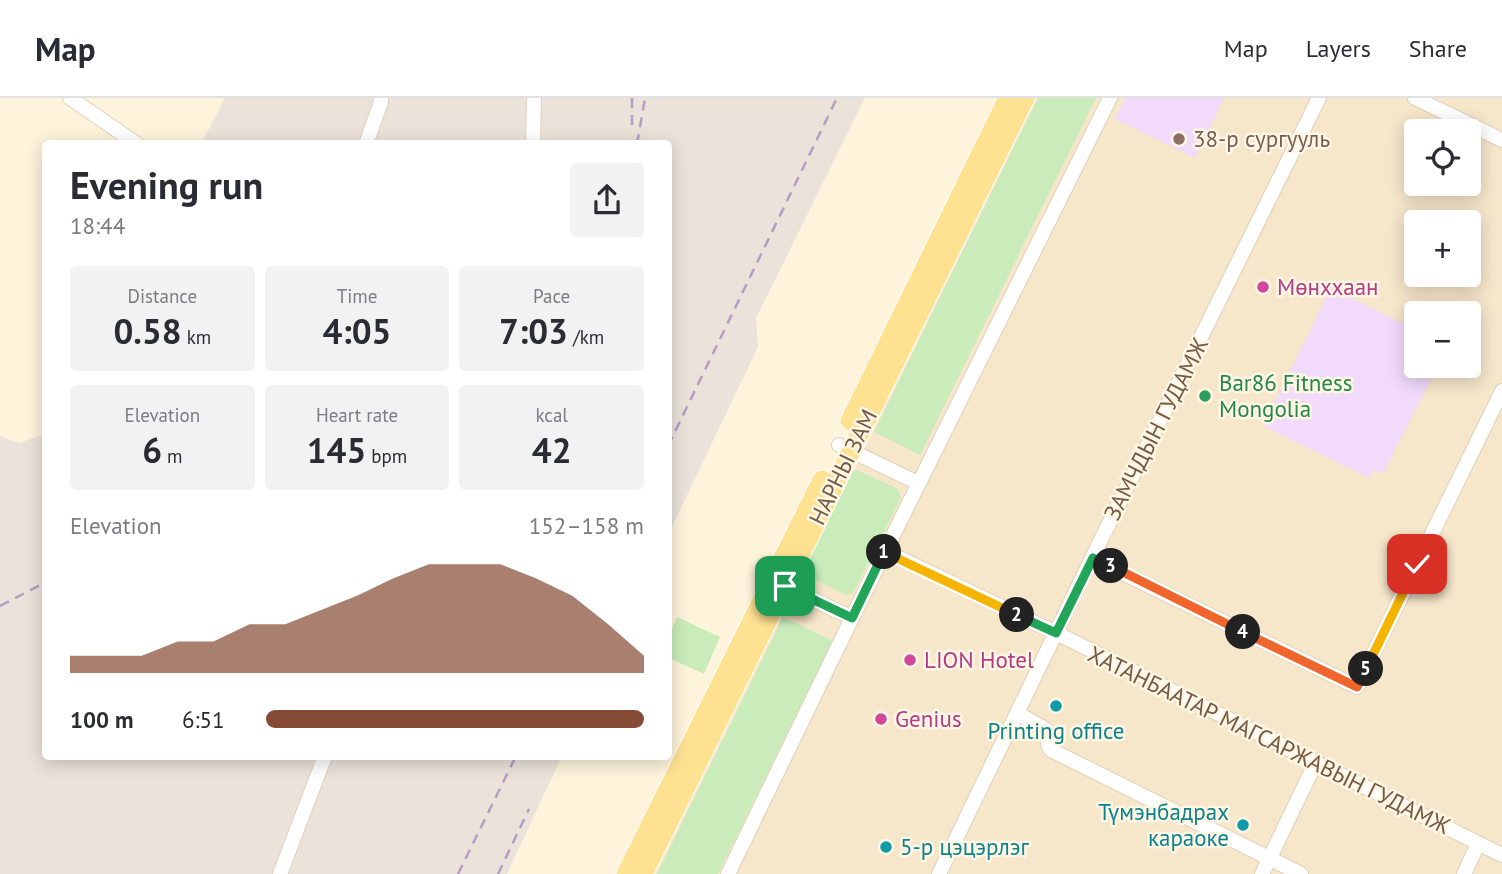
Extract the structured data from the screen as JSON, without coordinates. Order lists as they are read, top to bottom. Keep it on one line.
{"streets":{"main road":["НАРНЫ ЗАМ"],"street":["ЗАМЧДЫН ГУДАМЖ","ХАТАНБААТАР МАГСАРЖАВЫН ГУДАМЖ"]},"crossings":[["ЗАМЧДЫН ГУДАМЖ","ХАТАНБААТАР МАГСАРЖАВЫН ГУДАМЖ"]],"places":["38-р сургууль","Мөнххаан","Bar86 Fitness Mongolia","LION Hotel","Printing office","Genius","Түмэнбадрах караоке","5-р цэцэрлэг"],"page":{"header":"Map","nav":["Map","Layers","Share"],"map_buttons":["+","−"],"heading":["Evening run","18:44"],"stats":[["Distance","0.58 km"],["Time","4:05"],["Pace","7:03 /km"],["Elevation","6 m"],["Heart rate","145 bpm"],["kcal","42"]],"chart":["Elevation","152–158 m"],"pins":["1","3","2","4","5"],"list":[{"name":"100 m","note":"6:51"}]}}
